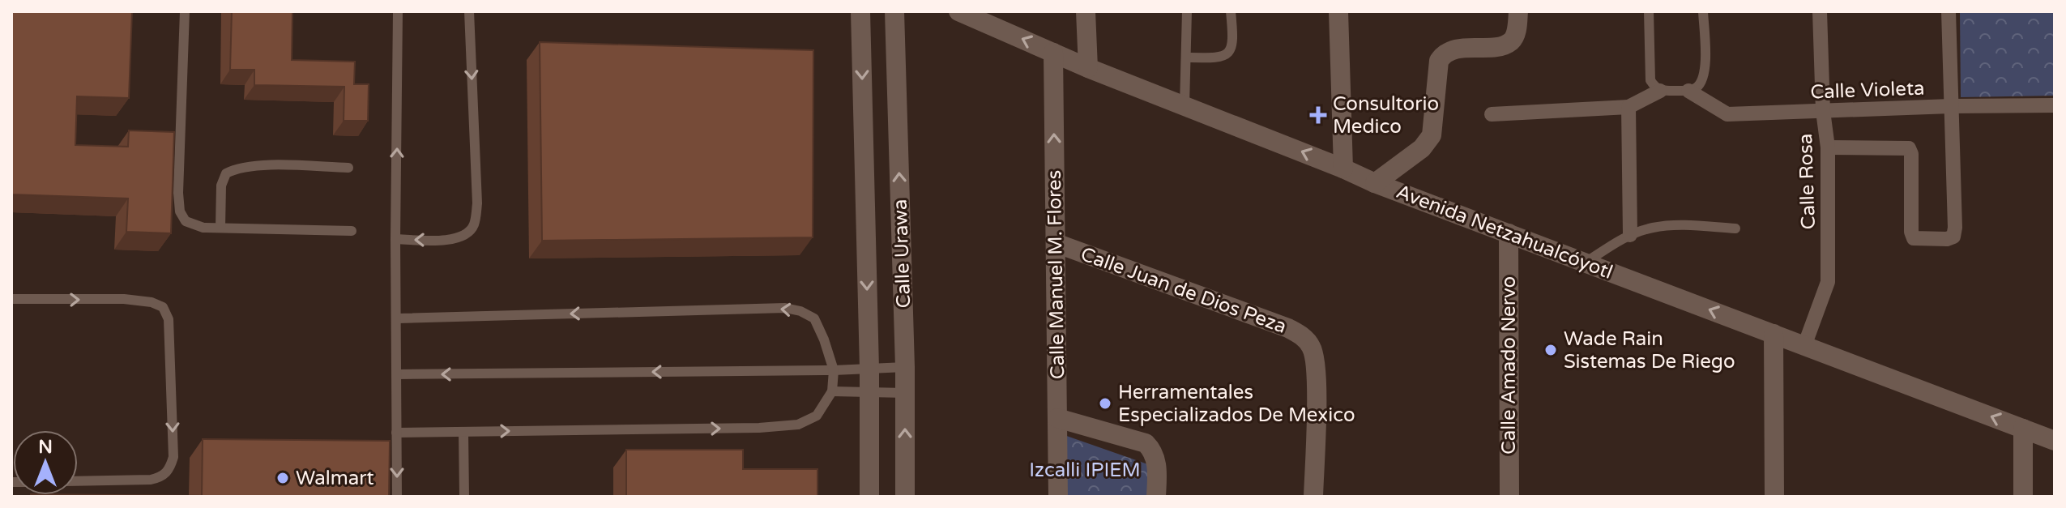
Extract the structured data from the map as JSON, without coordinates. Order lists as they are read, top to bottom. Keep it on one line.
{"streets":{"street":["Calle Violeta","Calle Rosa","Avenida Netzahualcóyotl","Calle Urawa","Calle Manuel M. Flores","Calle Juan de Dios Peza","Calle Amado Nervo"]},"crossings":[["Calle Violeta","Calle Rosa"],["Calle Rosa","Avenida Netzahualcóyotl"],["Avenida Netzahualcóyotl","Calle Manuel M. Flores"],["Avenida Netzahualcóyotl","Calle Amado Nervo"],["Calle Manuel M. Flores","Calle Juan de Dios Peza"]],"one_way":["Avenida Netzahualcóyotl","Calle Manuel M. Flores"],"parks":["Izcalli IPIEM"],"places":{"health":["Consultorio Medico"],"other":["Wade Rain Sistemas De Riego","Herramentales Especializados De Mexico","Walmart"]},"north":"top"}
